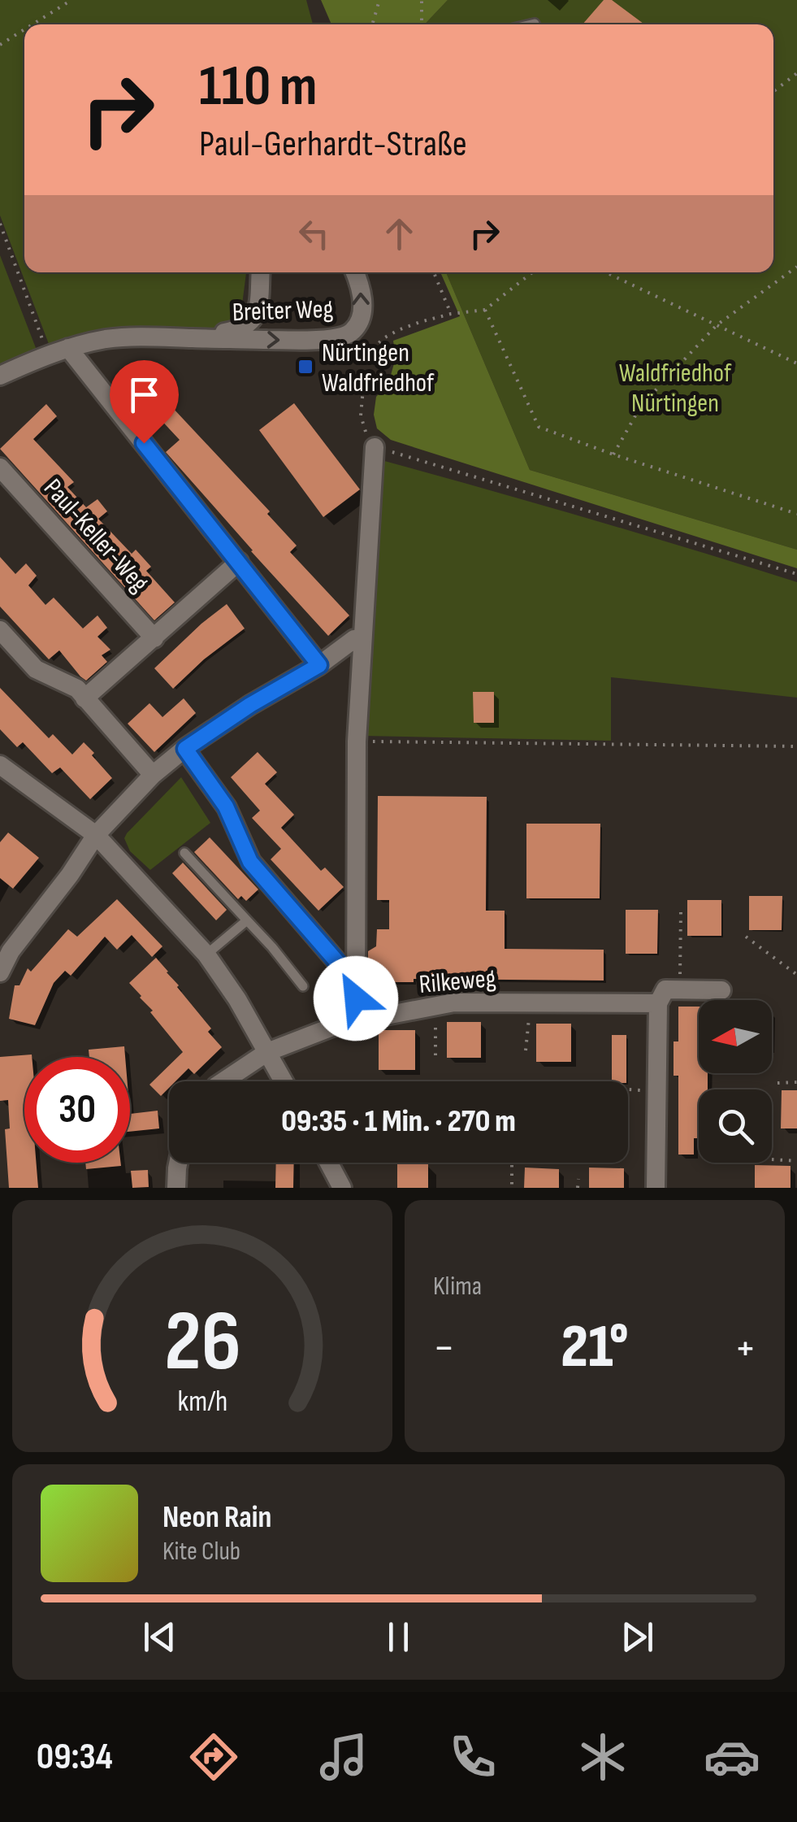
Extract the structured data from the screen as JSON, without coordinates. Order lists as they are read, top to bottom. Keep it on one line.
{"streets":{"street":["Breiter Weg","Paul-Keller-Weg","Rilkeweg"]},"parks":["Waldfriedhof Nürtingen"],"places":{"transit":["Nürtingen Waldfriedhof"]},"north":"left","page":{"turn":["110 m","Paul-Gerhardt-Straße"],"limit":"30","trip":"09:35 · 1 Min. · 270 m","tile":"Klima","heat":["−","21°","+"],"song":["Neon Rain","Kite Club"],"tabs":"09:34","gauge":["26","km/h"]}}
